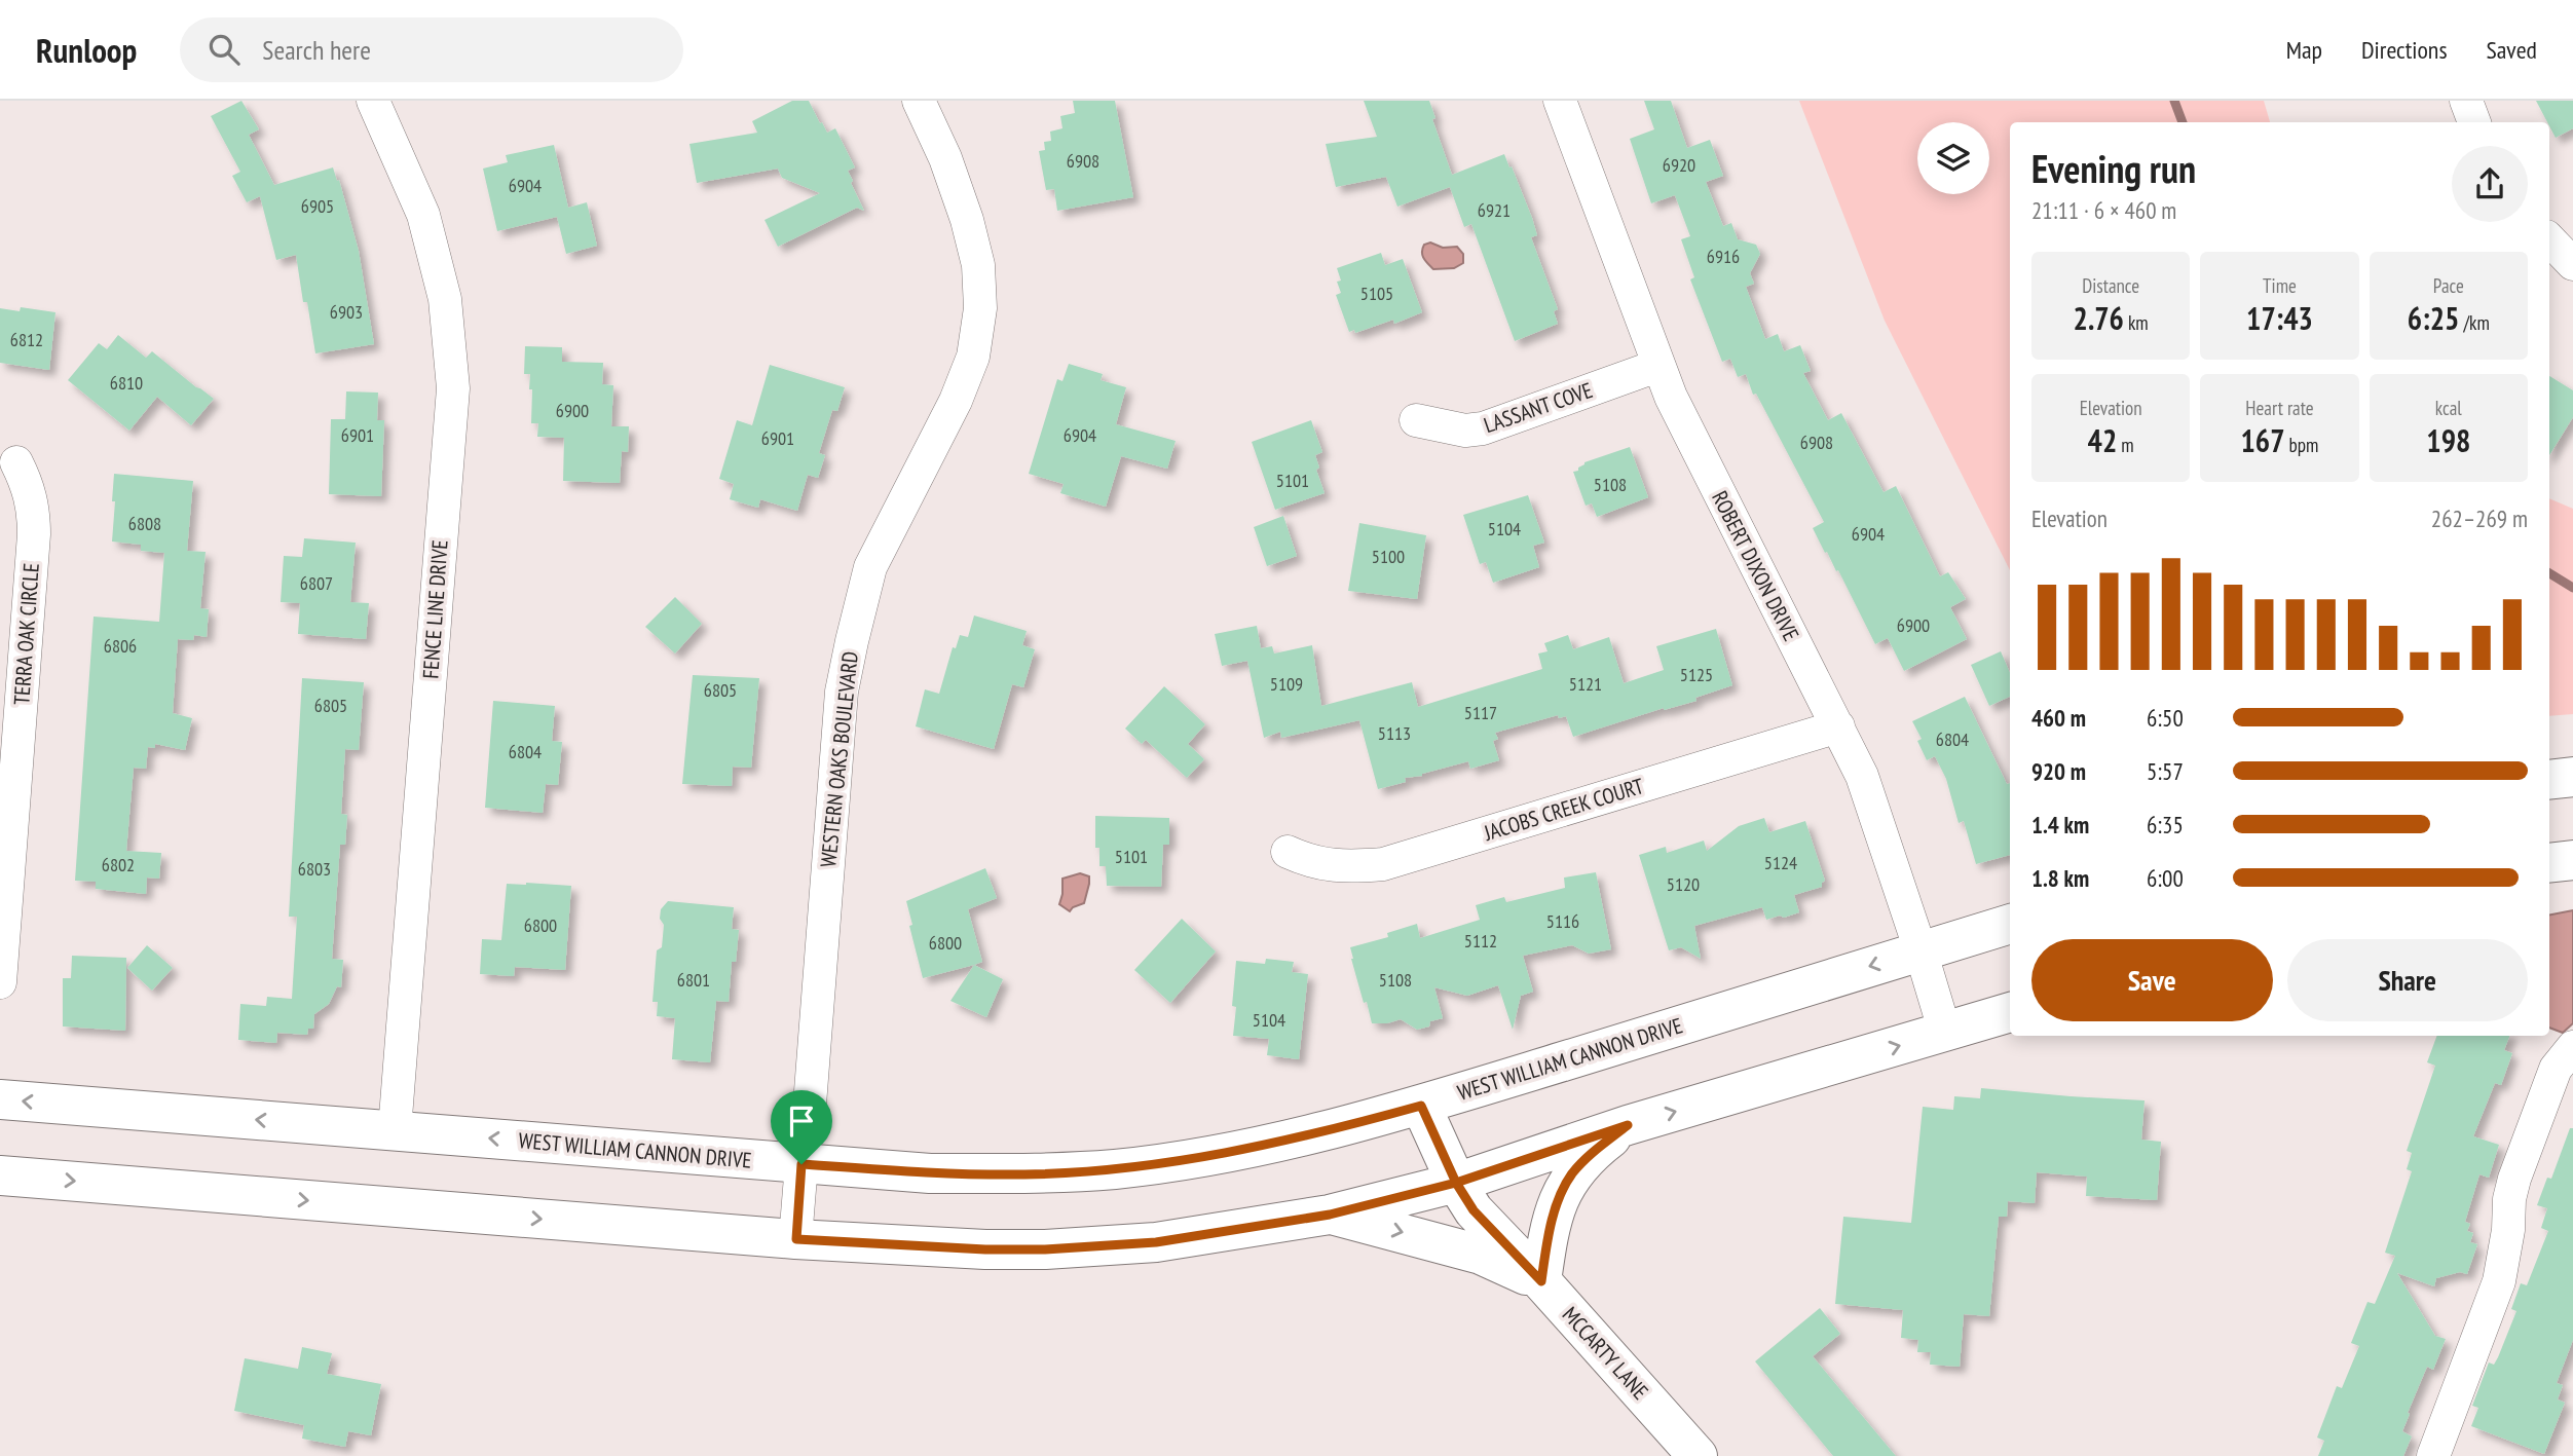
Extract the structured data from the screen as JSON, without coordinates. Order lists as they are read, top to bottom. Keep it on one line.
{"streets":{"main road":["WEST WILLIAM CANNON DRIVE","MCCARTY LANE"],"street":["LASSANT COVE","ROBERT DIXON DRIVE","FENCE LINE DRIVE","TERRA OAK CIRCLE","WESTERN OAKS BOULEVARD","JACOBS CREEK COURT"]},"crossings":[["LASSANT COVE","ROBERT DIXON DRIVE"],["ROBERT DIXON DRIVE","JACOBS CREEK COURT"],["ROBERT DIXON DRIVE","WEST WILLIAM CANNON DRIVE"],["FENCE LINE DRIVE","WEST WILLIAM CANNON DRIVE"],["WESTERN OAKS BOULEVARD","WEST WILLIAM CANNON DRIVE"],["WEST WILLIAM CANNON DRIVE","MCCARTY LANE"]],"house_numbers":["6908","6920","6904","6905","6921","6916","5105","6903","6812","6810","6900","6901","6904","6901","6908","5101","5108","6808","5104","6904","5100","6807","6900","6806","5125","5109","5121","6805","6805","5117","5113","6804","6804","5101","5124","6802","6803","5120","5116","6800","5112","6800","6801","5108","5104"],"page":{"header":"Runloop","search":"Search here","nav":["Map","Directions","Saved"],"heading":["Evening run","21:11 · 6 × 460 m"],"stats":[["Distance","2.76 km"],["Time","17:43"],["Pace","6:25 /km"],["Elevation","42 m"],["Heart rate","167 bpm"],["kcal","198"]],"chart":["Elevation","262–269 m"],"list":[{"name":"460 m","note":"6:50"},{"name":"920 m","note":"5:57"},{"name":"1.4 km","note":"6:35"},{"name":"1.8 km","note":"6:00"}],"buttons":["Save","Share"]}}
